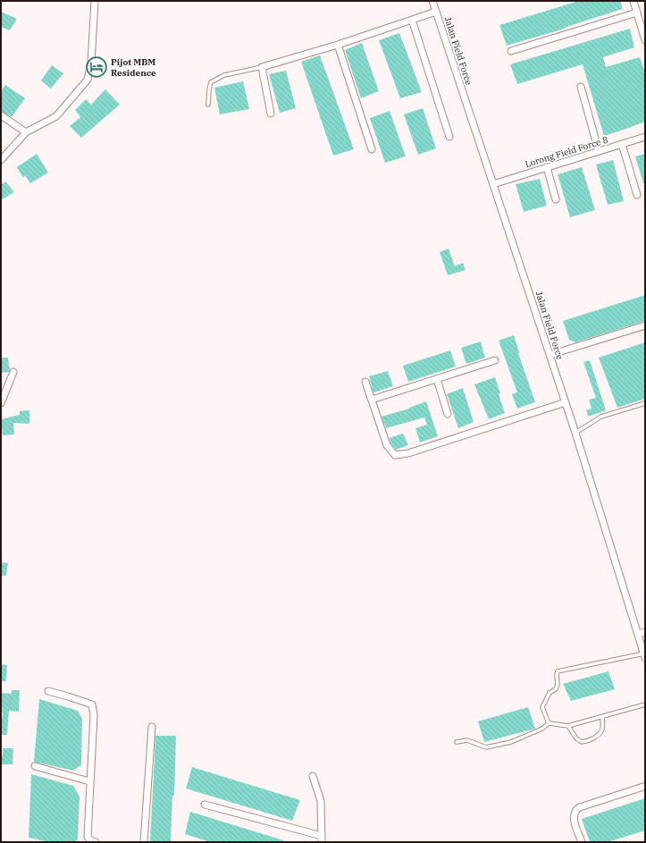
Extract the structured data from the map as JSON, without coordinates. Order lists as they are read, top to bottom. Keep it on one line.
{"streets":{"street":["Jalan Field Force","Lorong Field Force 8"]},"crossings":[["Jalan Field Force","Lorong Field Force 8"]],"places":{"hotel":["Pijot MBM Residence"]}}
